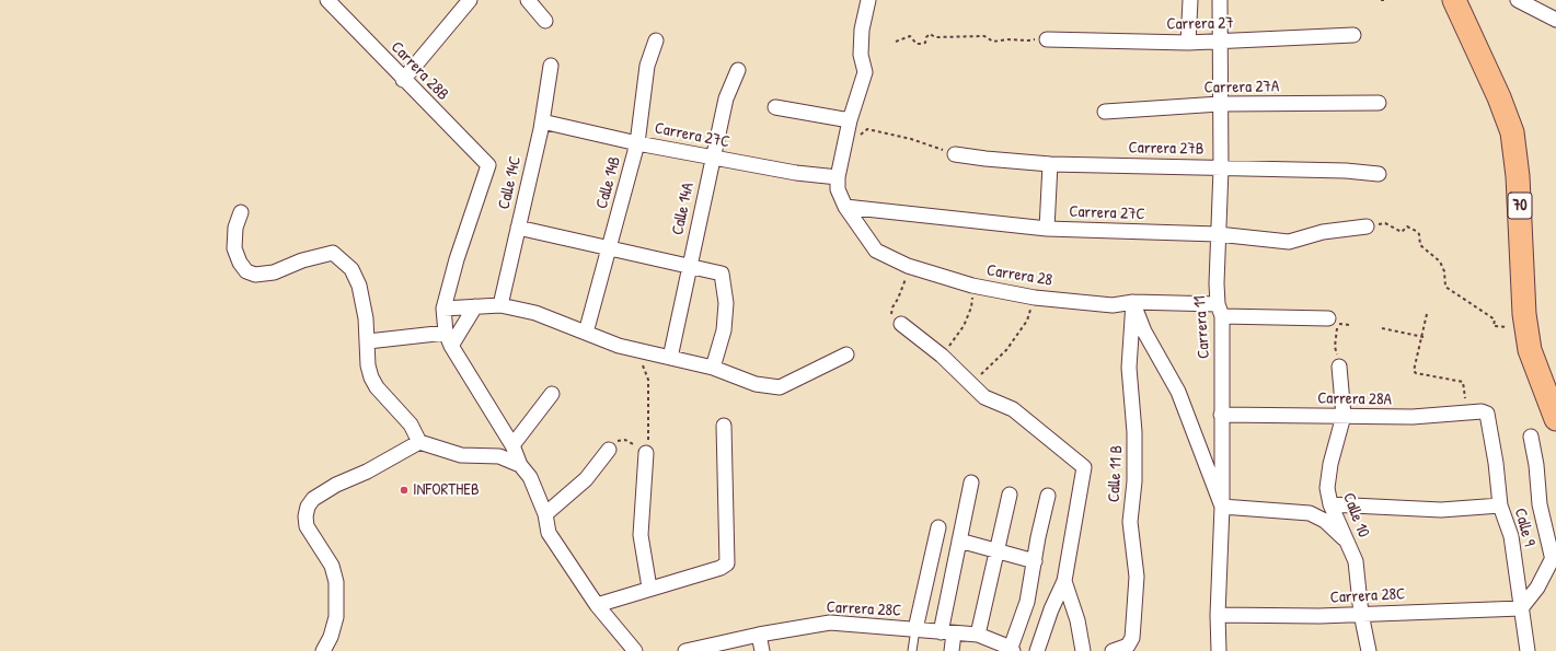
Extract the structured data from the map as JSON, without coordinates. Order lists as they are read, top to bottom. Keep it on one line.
{"streets":{"main road":["70"],"street":["Carrera 27","Carrera 28B","Carrera 27A","Carrera 27C","Carrera 27B","Calle 14C","Calle 14B","Calle 14A","Carrera 28","Carrera 11","Carrera 28A","Calle 11 B","Calle 10","Calle 9","Carrera 28C"]},"crossings":[["Carrera 27","Carrera 11"],["Carrera 27A","Carrera 11"],["Carrera 27C","Calle 14C"],["Carrera 27C","Calle 14B"],["Carrera 27C","Calle 14A"],["Carrera 27C","Carrera 28"],["Carrera 27C","Carrera 11"],["Carrera 27B","Carrera 11"],["Carrera 28","Carrera 11"],["Carrera 28","Calle 11 B"],["Carrera 11","Carrera 28A"],["Carrera 11","Carrera 28C"],["Carrera 28A","Calle 10"],["Carrera 28A","Calle 9"],["Calle 10","Carrera 28C"],["Calle 9","Carrera 28C"]],"places":["INFORTHEB"]}
